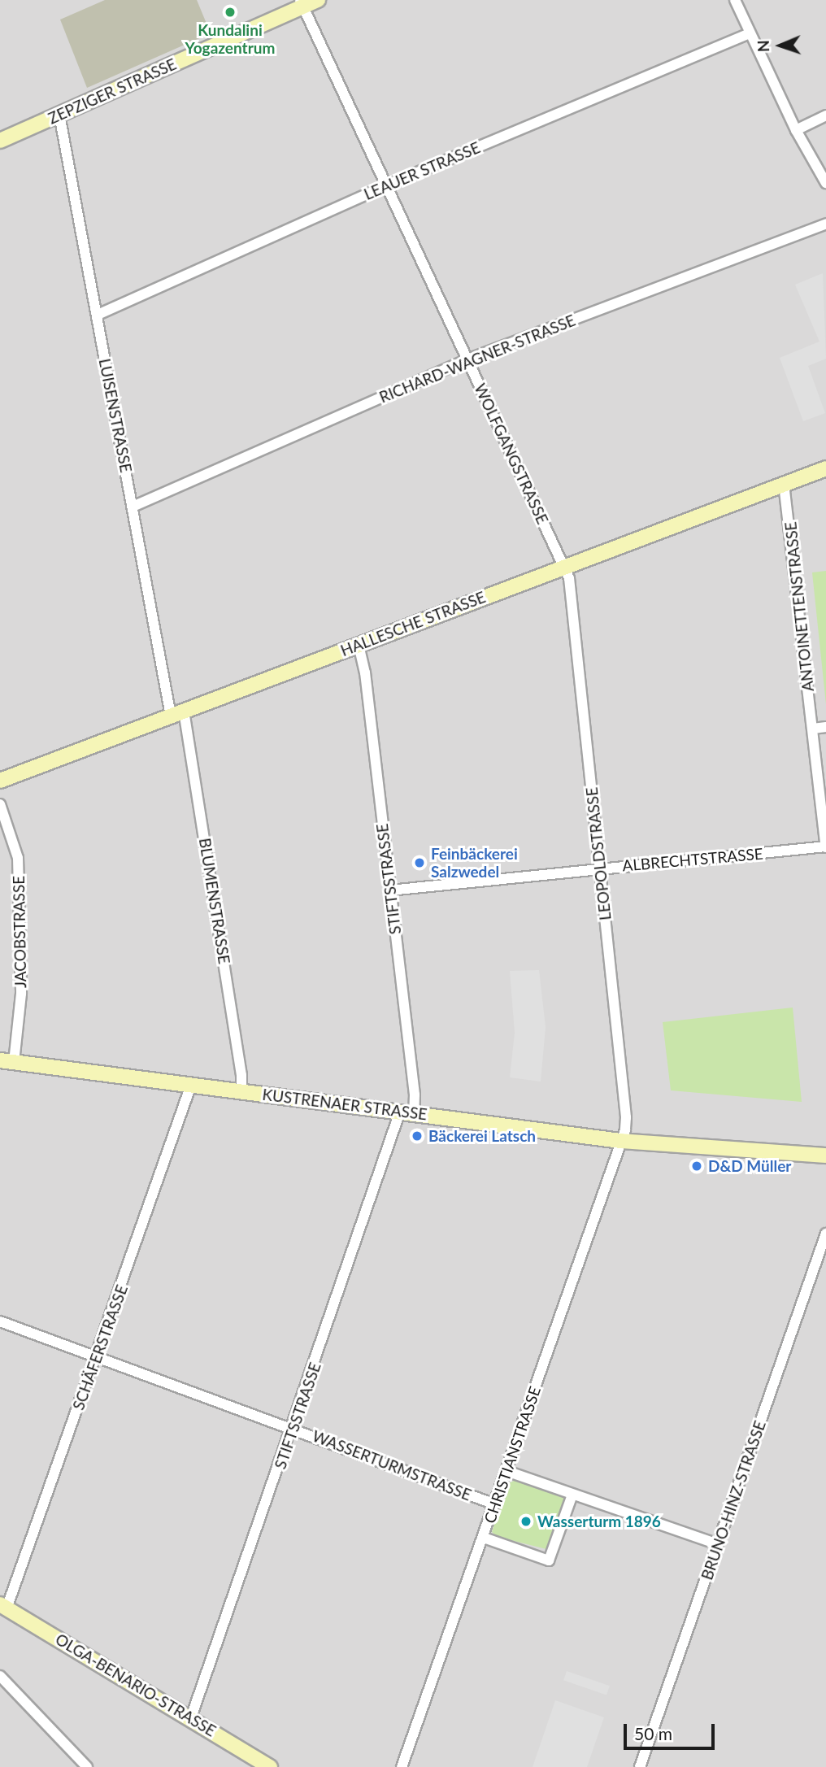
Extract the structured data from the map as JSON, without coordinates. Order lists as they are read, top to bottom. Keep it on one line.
{"streets":{"street":["ZEPZIGER STRASSE","LEAUER STRASSE","RICHARD-WAGNER-STRASSE","LUISENSTRASSE","WOLFGANGSTRASSE","ANTOINETTENSTRASSE","HALLESCHE STRASSE","LEOPOLDSTRASSE","ALBRECHTSTRASSE","STIFTSSTRASSE","BLUMENSTRASSE","JACOBSTRASSE","KUSTRENAER STRASSE","SCHÄFERSTRASSE","CHRISTIANSTRASSE","WASSERTURMSTRASSE","BRUNO-HINZ-STRASSE","OLGA-BENARIO-STRASSE"]},"crossings":[["ZEPZIGER STRASSE","LUISENSTRASSE"],["ZEPZIGER STRASSE","WOLFGANGSTRASSE"],["LEAUER STRASSE","LUISENSTRASSE"],["LEAUER STRASSE","WOLFGANGSTRASSE"],["RICHARD-WAGNER-STRASSE","LUISENSTRASSE"],["RICHARD-WAGNER-STRASSE","WOLFGANGSTRASSE"],["LUISENSTRASSE","HALLESCHE STRASSE"],["LUISENSTRASSE","BLUMENSTRASSE"],["WOLFGANGSTRASSE","HALLESCHE STRASSE"],["WOLFGANGSTRASSE","LEOPOLDSTRASSE"],["ANTOINETTENSTRASSE","HALLESCHE STRASSE"],["ANTOINETTENSTRASSE","ALBRECHTSTRASSE"],["HALLESCHE STRASSE","LEOPOLDSTRASSE"],["HALLESCHE STRASSE","STIFTSSTRASSE"],["HALLESCHE STRASSE","BLUMENSTRASSE"],["LEOPOLDSTRASSE","ALBRECHTSTRASSE"],["LEOPOLDSTRASSE","KUSTRENAER STRASSE"],["LEOPOLDSTRASSE","CHRISTIANSTRASSE"],["ALBRECHTSTRASSE","STIFTSSTRASSE"],["STIFTSSTRASSE","KUSTRENAER STRASSE"],["STIFTSSTRASSE","WASSERTURMSTRASSE"],["STIFTSSTRASSE","OLGA-BENARIO-STRASSE"],["BLUMENSTRASSE","KUSTRENAER STRASSE"],["JACOBSTRASSE","KUSTRENAER STRASSE"],["KUSTRENAER STRASSE","SCHÄFERSTRASSE"],["KUSTRENAER STRASSE","CHRISTIANSTRASSE"],["SCHÄFERSTRASSE","WASSERTURMSTRASSE"],["SCHÄFERSTRASSE","OLGA-BENARIO-STRASSE"],["CHRISTIANSTRASSE","WASSERTURMSTRASSE"]],"places":["Kundalini Yogazentrum","Feinbäckerei Salzwedel","Bäckerei Latsch","D&D Müller","Wasserturm 1896"],"scale_bar":"50 m","north":"left"}
